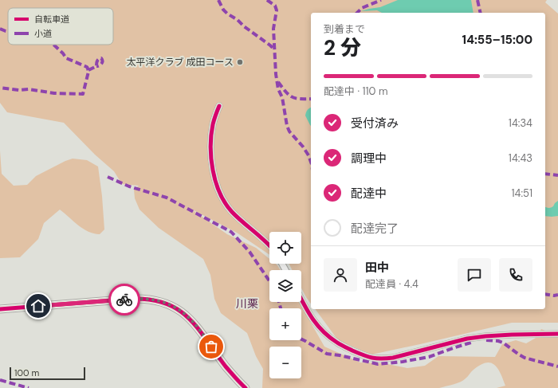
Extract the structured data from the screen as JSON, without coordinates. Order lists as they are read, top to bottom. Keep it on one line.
{"districts":["川栗"],"places":["太平洋クラブ 成田コース"],"legend":["自転車道","小道"],"scale_bar":"100 m","page":{"heading":["2 分","到着まで","14:55–15:00"],"panel":["田中","配達員 · 4.4"],"bar":"配達中 · 110 m","list":[["受付済み","14:34"],["調理中","14:43"],["配達中","14:51"],"配達完了"],"map_buttons":["+","−"],"scale":"100 m"}}
